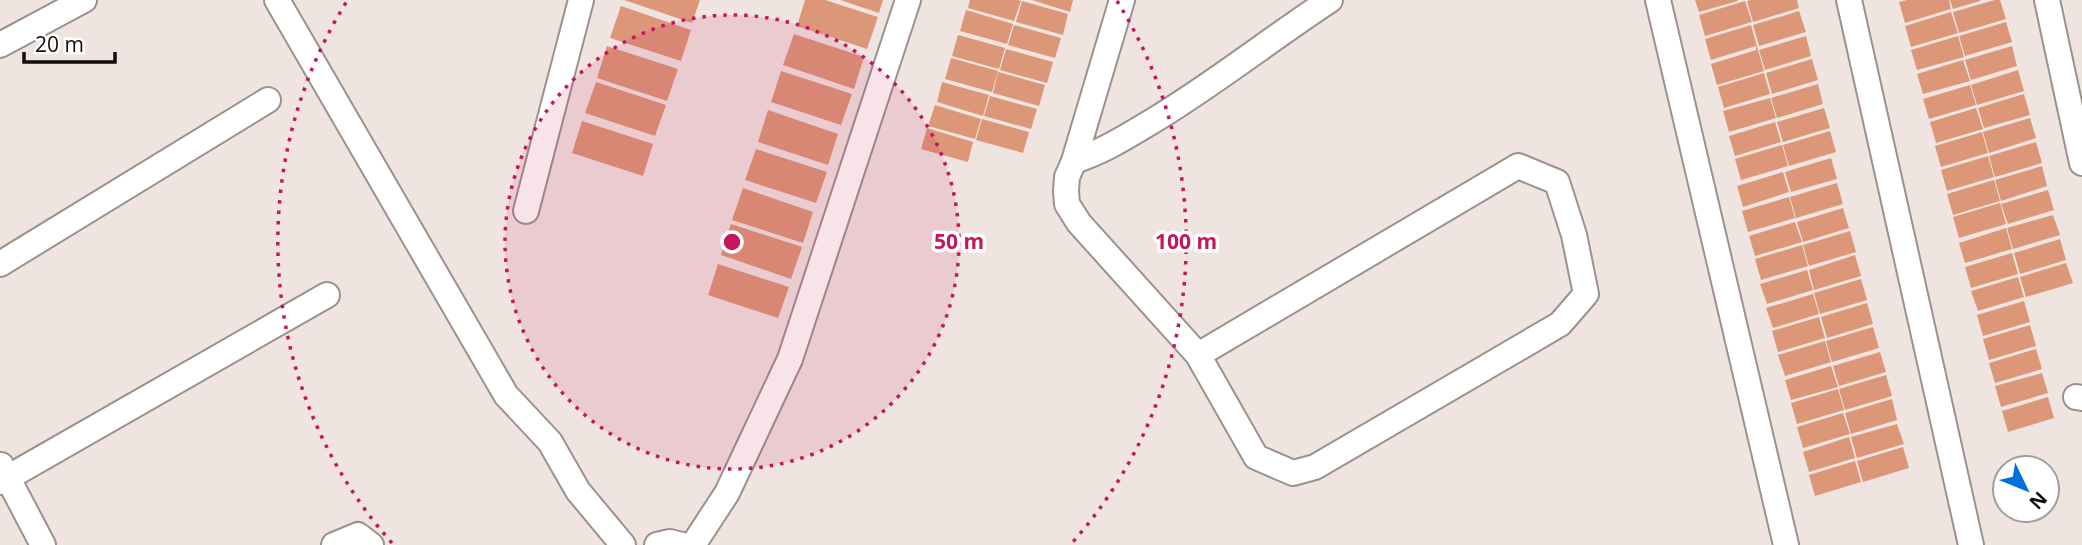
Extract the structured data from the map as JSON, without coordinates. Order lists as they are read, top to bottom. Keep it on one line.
{"scale_bar":"20 m","north":"bottom right","rings":["50 m","100 m"]}
